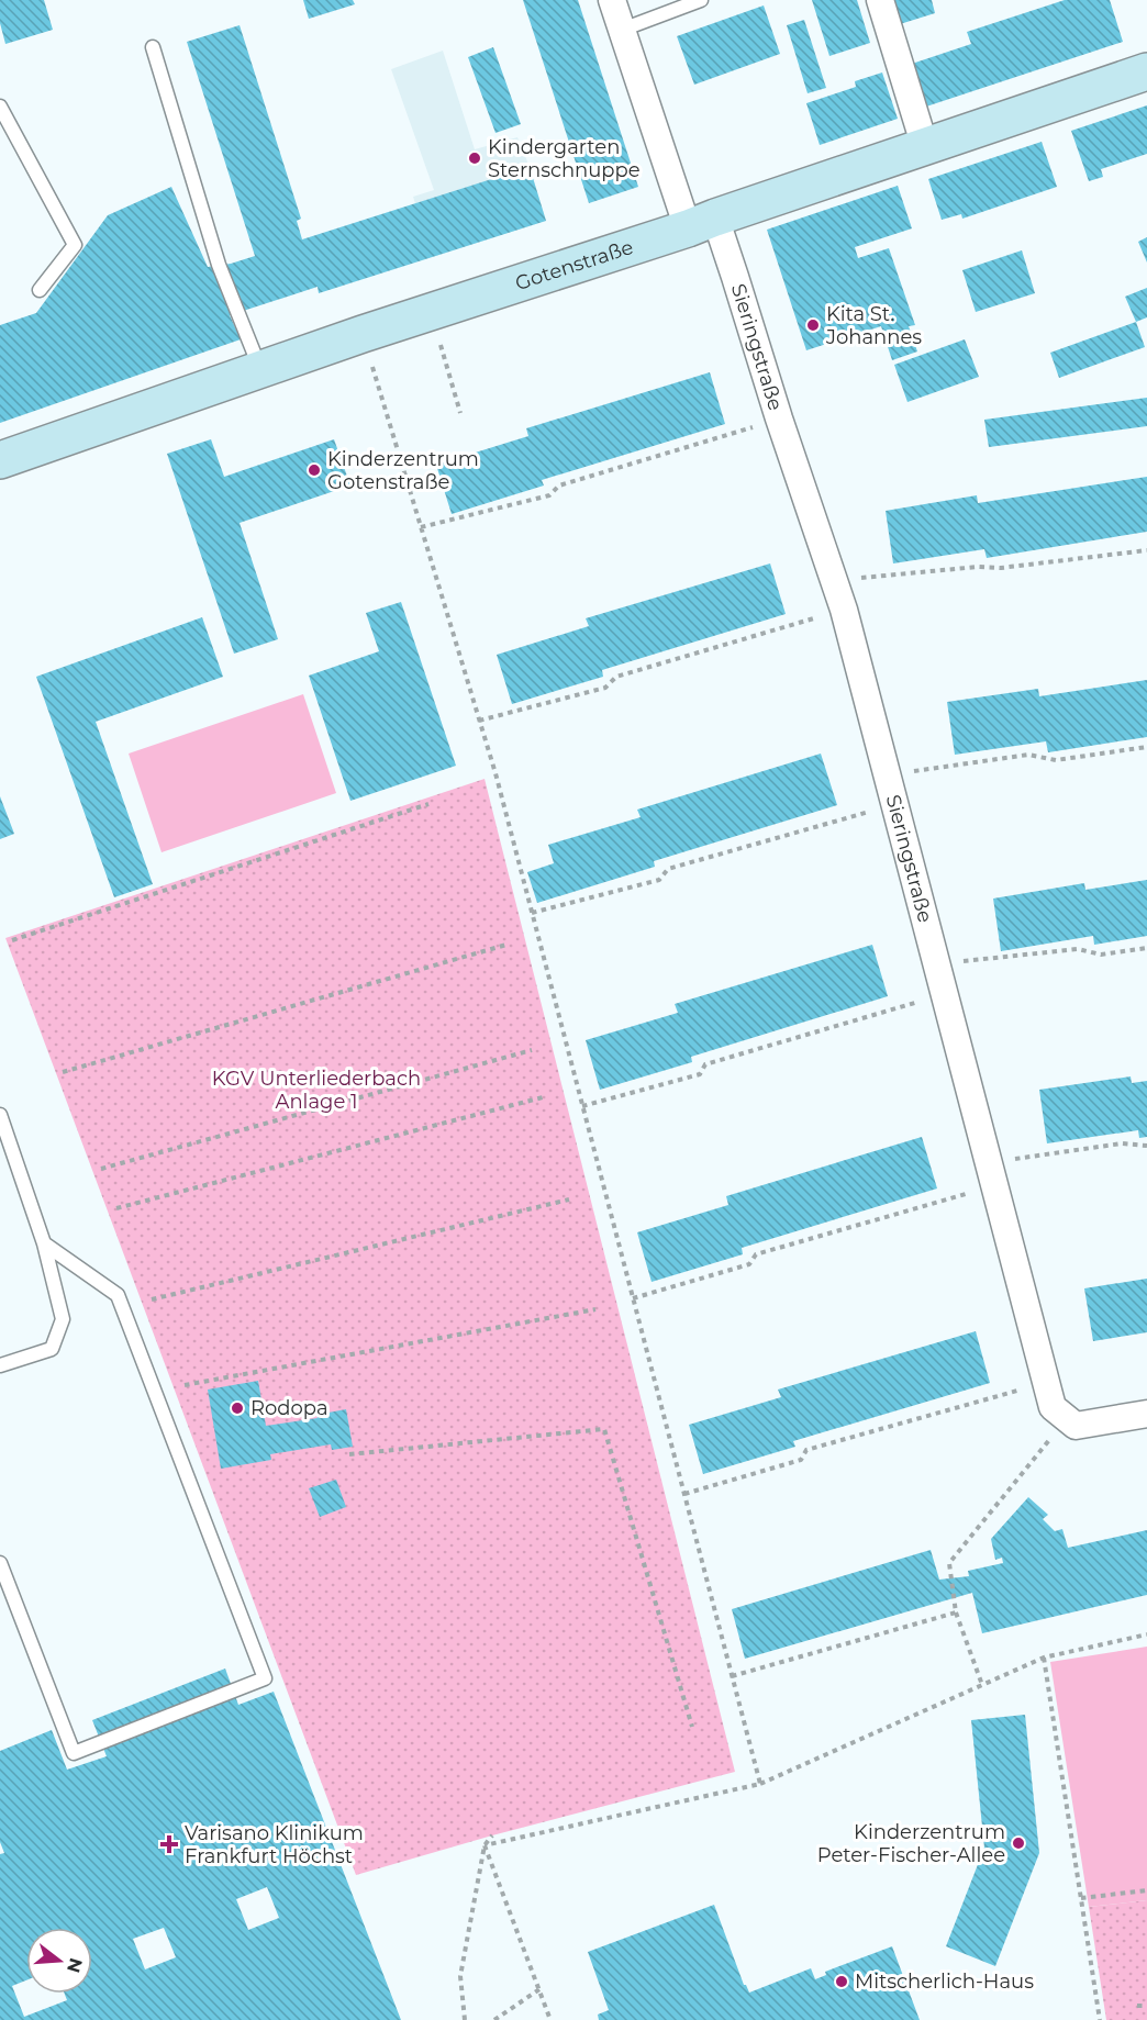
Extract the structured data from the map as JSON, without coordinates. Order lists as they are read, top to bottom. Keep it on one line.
{"streets":{"main road":["Gotenstraße"],"street":["Sieringstraße"]},"crossings":[["Gotenstraße","Sieringstraße"]],"parks":["KGV Unterliederbach Anlage 1"],"places":{"other":["Kindergarten Sternschnuppe","Kita St. Johannes","Kinderzentrum Gotenstraße","Rodopa","Kinderzentrum Peter-Fischer-Allee","Mitscherlich-Haus"],"health":["Varisano Klinikum Frankfurt Höchst"]},"north":"right"}
